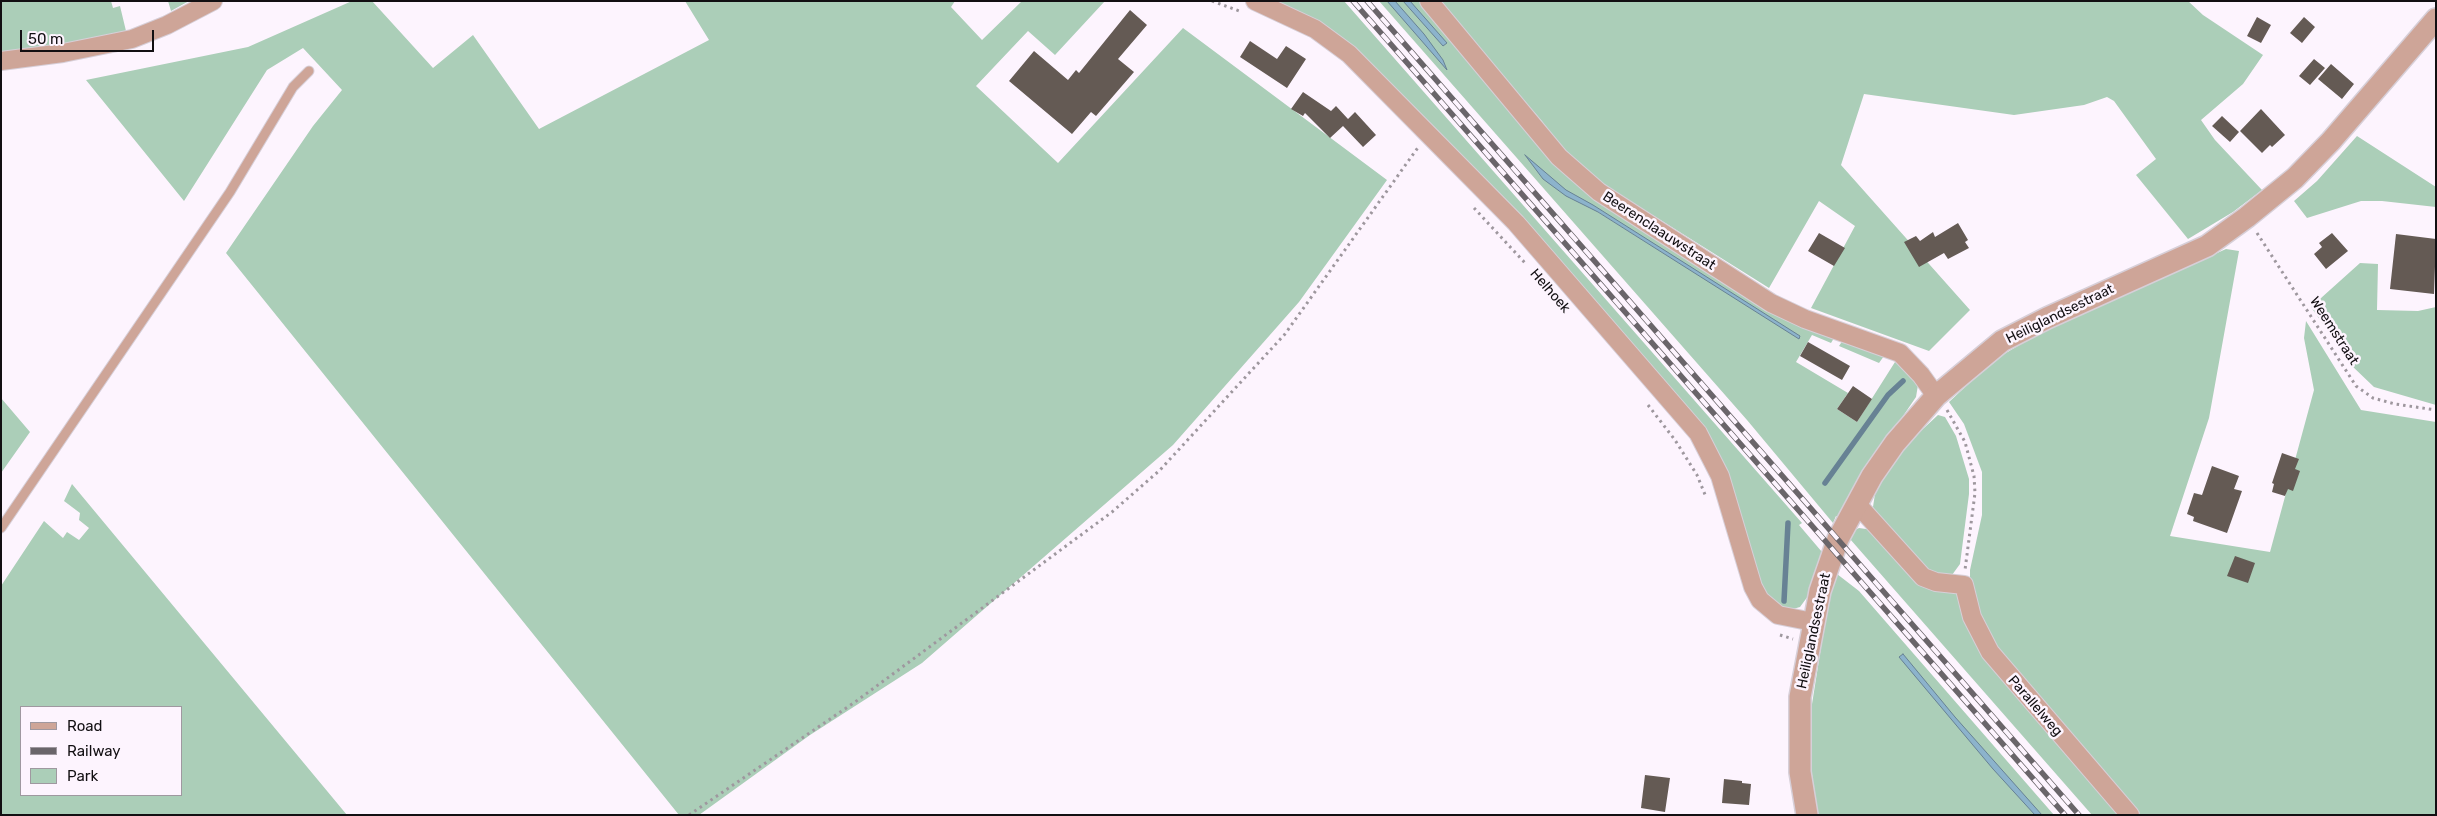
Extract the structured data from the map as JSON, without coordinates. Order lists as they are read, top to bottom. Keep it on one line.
{"streets":{"street":["Beerenclaauwstraat","Helhoek","Heiliglandsestraat","Parallelweg"],"path":["Weemstraat"]},"crossings":[["Beerenclaauwstraat","Heiliglandsestraat"],["Helhoek","Heiliglandsestraat"],["Heiliglandsestraat","Weemstraat"]],"legend":["Road","Railway","Park"],"scale_bar":"50 m"}
